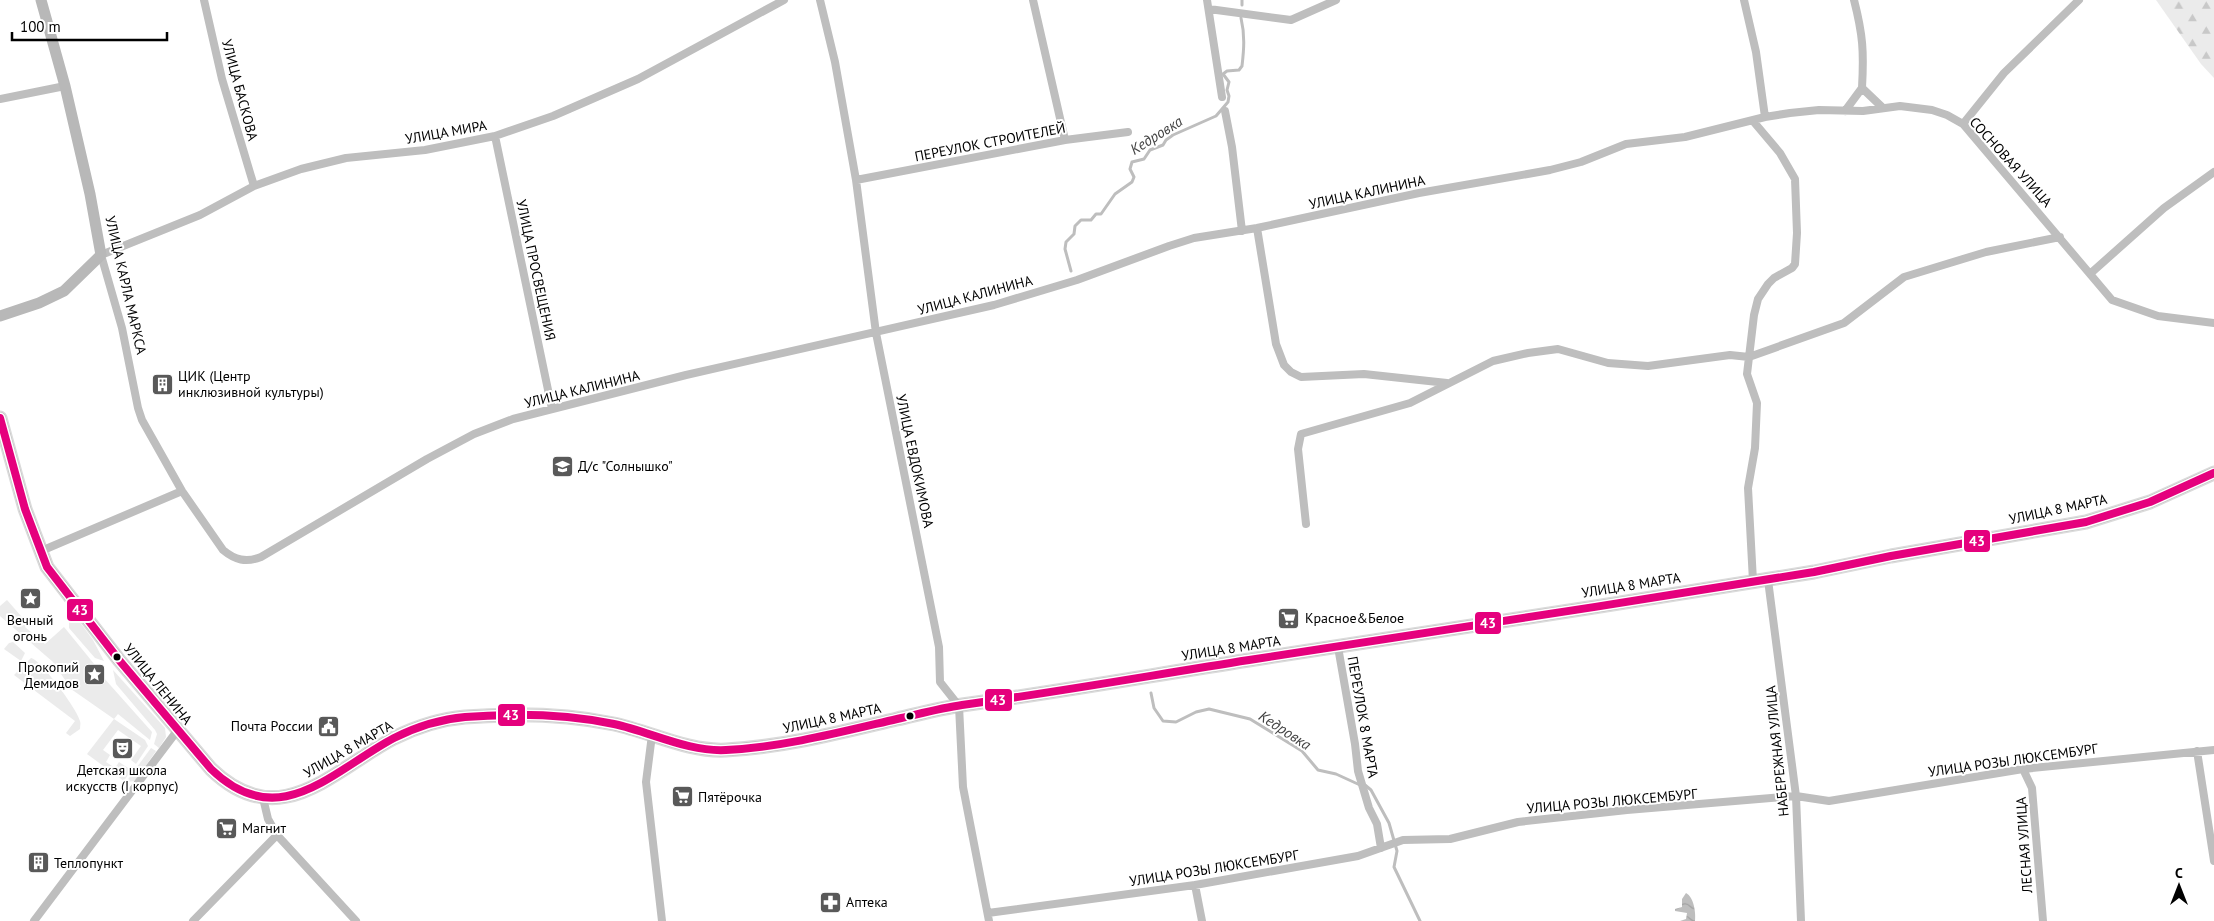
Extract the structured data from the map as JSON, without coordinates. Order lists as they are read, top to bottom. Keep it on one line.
{"streets":{"main road":["УЛИЦА 8 МАРТА","УЛИЦА ЛЕНИНА"],"street":["УЛИЦА БАСКОВА","УЛИЦА МИРА","ПЕРЕУЛОК СТРОИТЕЛЕЙ","СОСНОВАЯ УЛИЦА","УЛИЦА КАЛИНИНА","УЛИЦА ПРОСВЕЩЕНИЯ","УЛИЦА КАРЛА МАРКСА","УЛИЦА ЕВДОКИМОВА","ПЕРЕУЛОК 8 МАРТА","НАБЕРЕЖНАЯ УЛИЦА","УЛИЦА РОЗЫ ЛЮКСЕМБУРГ","ЛЕСНАЯ УЛИЦА"]},"crossings":[["УЛИЦА БАСКОВА","УЛИЦА МИРА"],["УЛИЦА МИРА","УЛИЦА ПРОСВЕЩЕНИЯ"],["УЛИЦА МИРА","УЛИЦА КАРЛА МАРКСА"],["ПЕРЕУЛОК СТРОИТЕЛЕЙ","УЛИЦА ЕВДОКИМОВА"],["СОСНОВАЯ УЛИЦА","УЛИЦА КАЛИНИНА"],["УЛИЦА КАЛИНИНА","УЛИЦА ПРОСВЕЩЕНИЯ"],["УЛИЦА КАЛИНИНА","УЛИЦА КАРЛА МАРКСА"],["УЛИЦА КАЛИНИНА","УЛИЦА ЕВДОКИМОВА"],["УЛИЦА ЕВДОКИМОВА","УЛИЦА 8 МАРТА"],["УЛИЦА 8 МАРТА","УЛИЦА ЛЕНИНА"],["УЛИЦА 8 МАРТА","ПЕРЕУЛОК 8 МАРТА"],["УЛИЦА 8 МАРТА","НАБЕРЕЖНАЯ УЛИЦА"],["ПЕРЕУЛОК 8 МАРТА","УЛИЦА РОЗЫ ЛЮКСЕМБУРГ"],["НАБЕРЕЖНАЯ УЛИЦА","УЛИЦА РОЗЫ ЛЮКСЕМБУРГ"],["УЛИЦА РОЗЫ ЛЮКСЕМБУРГ","ЛЕСНАЯ УЛИЦА"]],"water":["Кедровка"],"places":{"building":["ЦИК (Центр инклюзивной культуры)","Теплопункт"],"school or university":["Д/с \"Солнышко\""],"place":["Вечный огонь","Прокопий Демидов"],"supermarket":["Красное&Белое","Пятёрочка","Магнит"],"public building":["Почта России"],"theatre":["Детская школа искусств (I корпус)"],"pharmacy":["Аптека"]},"lines":["transit line 43"],"scale_bar":"100 m","north":"top"}
